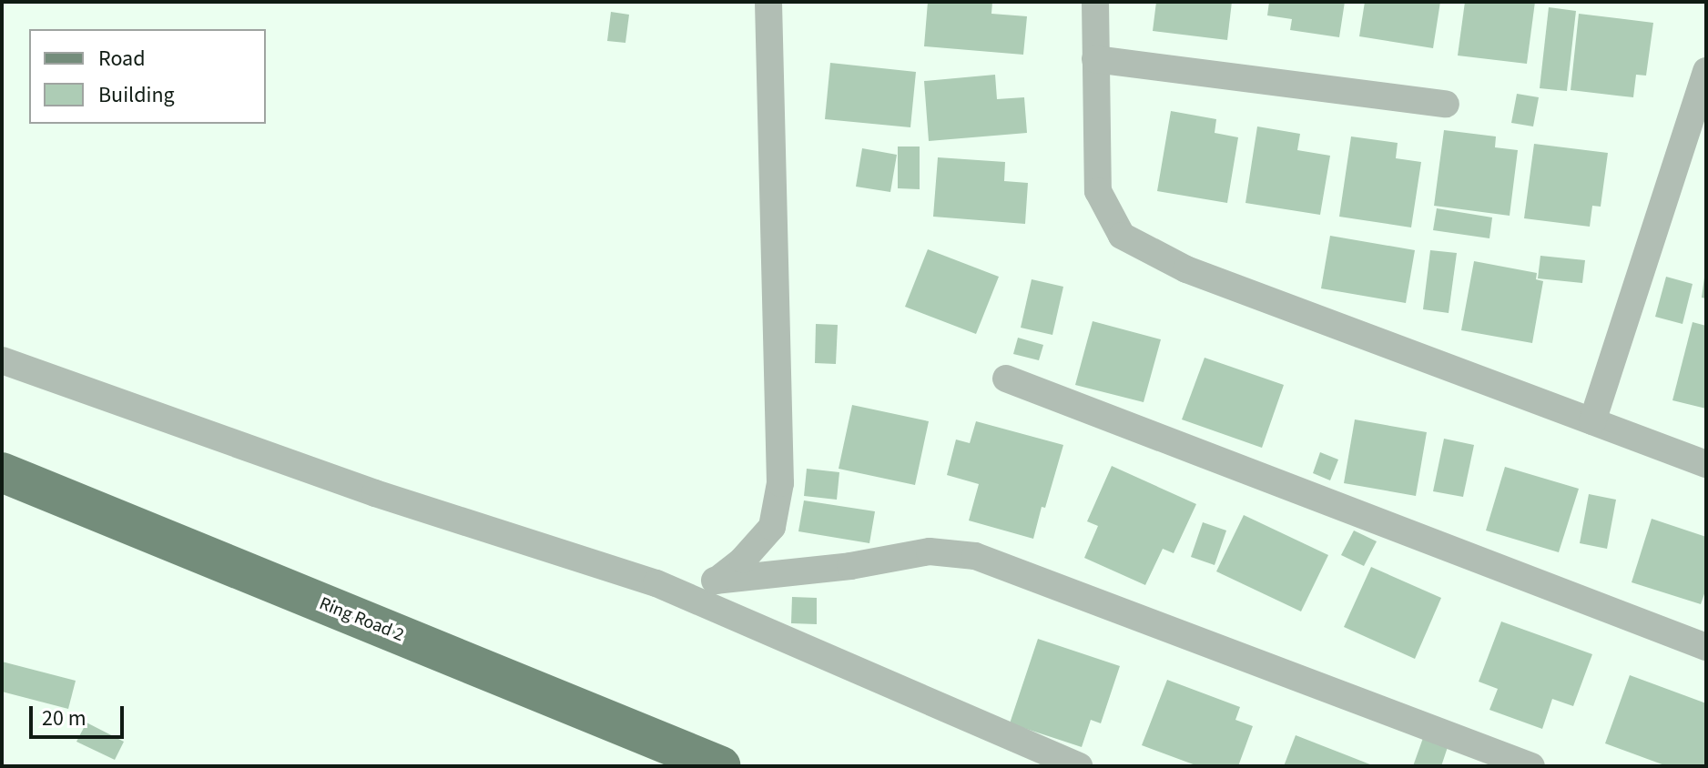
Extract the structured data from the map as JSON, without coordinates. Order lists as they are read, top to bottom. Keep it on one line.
{"streets":{"main road":["Ring Road 2"]},"legend":["Road","Building"],"scale_bar":"20 m"}
